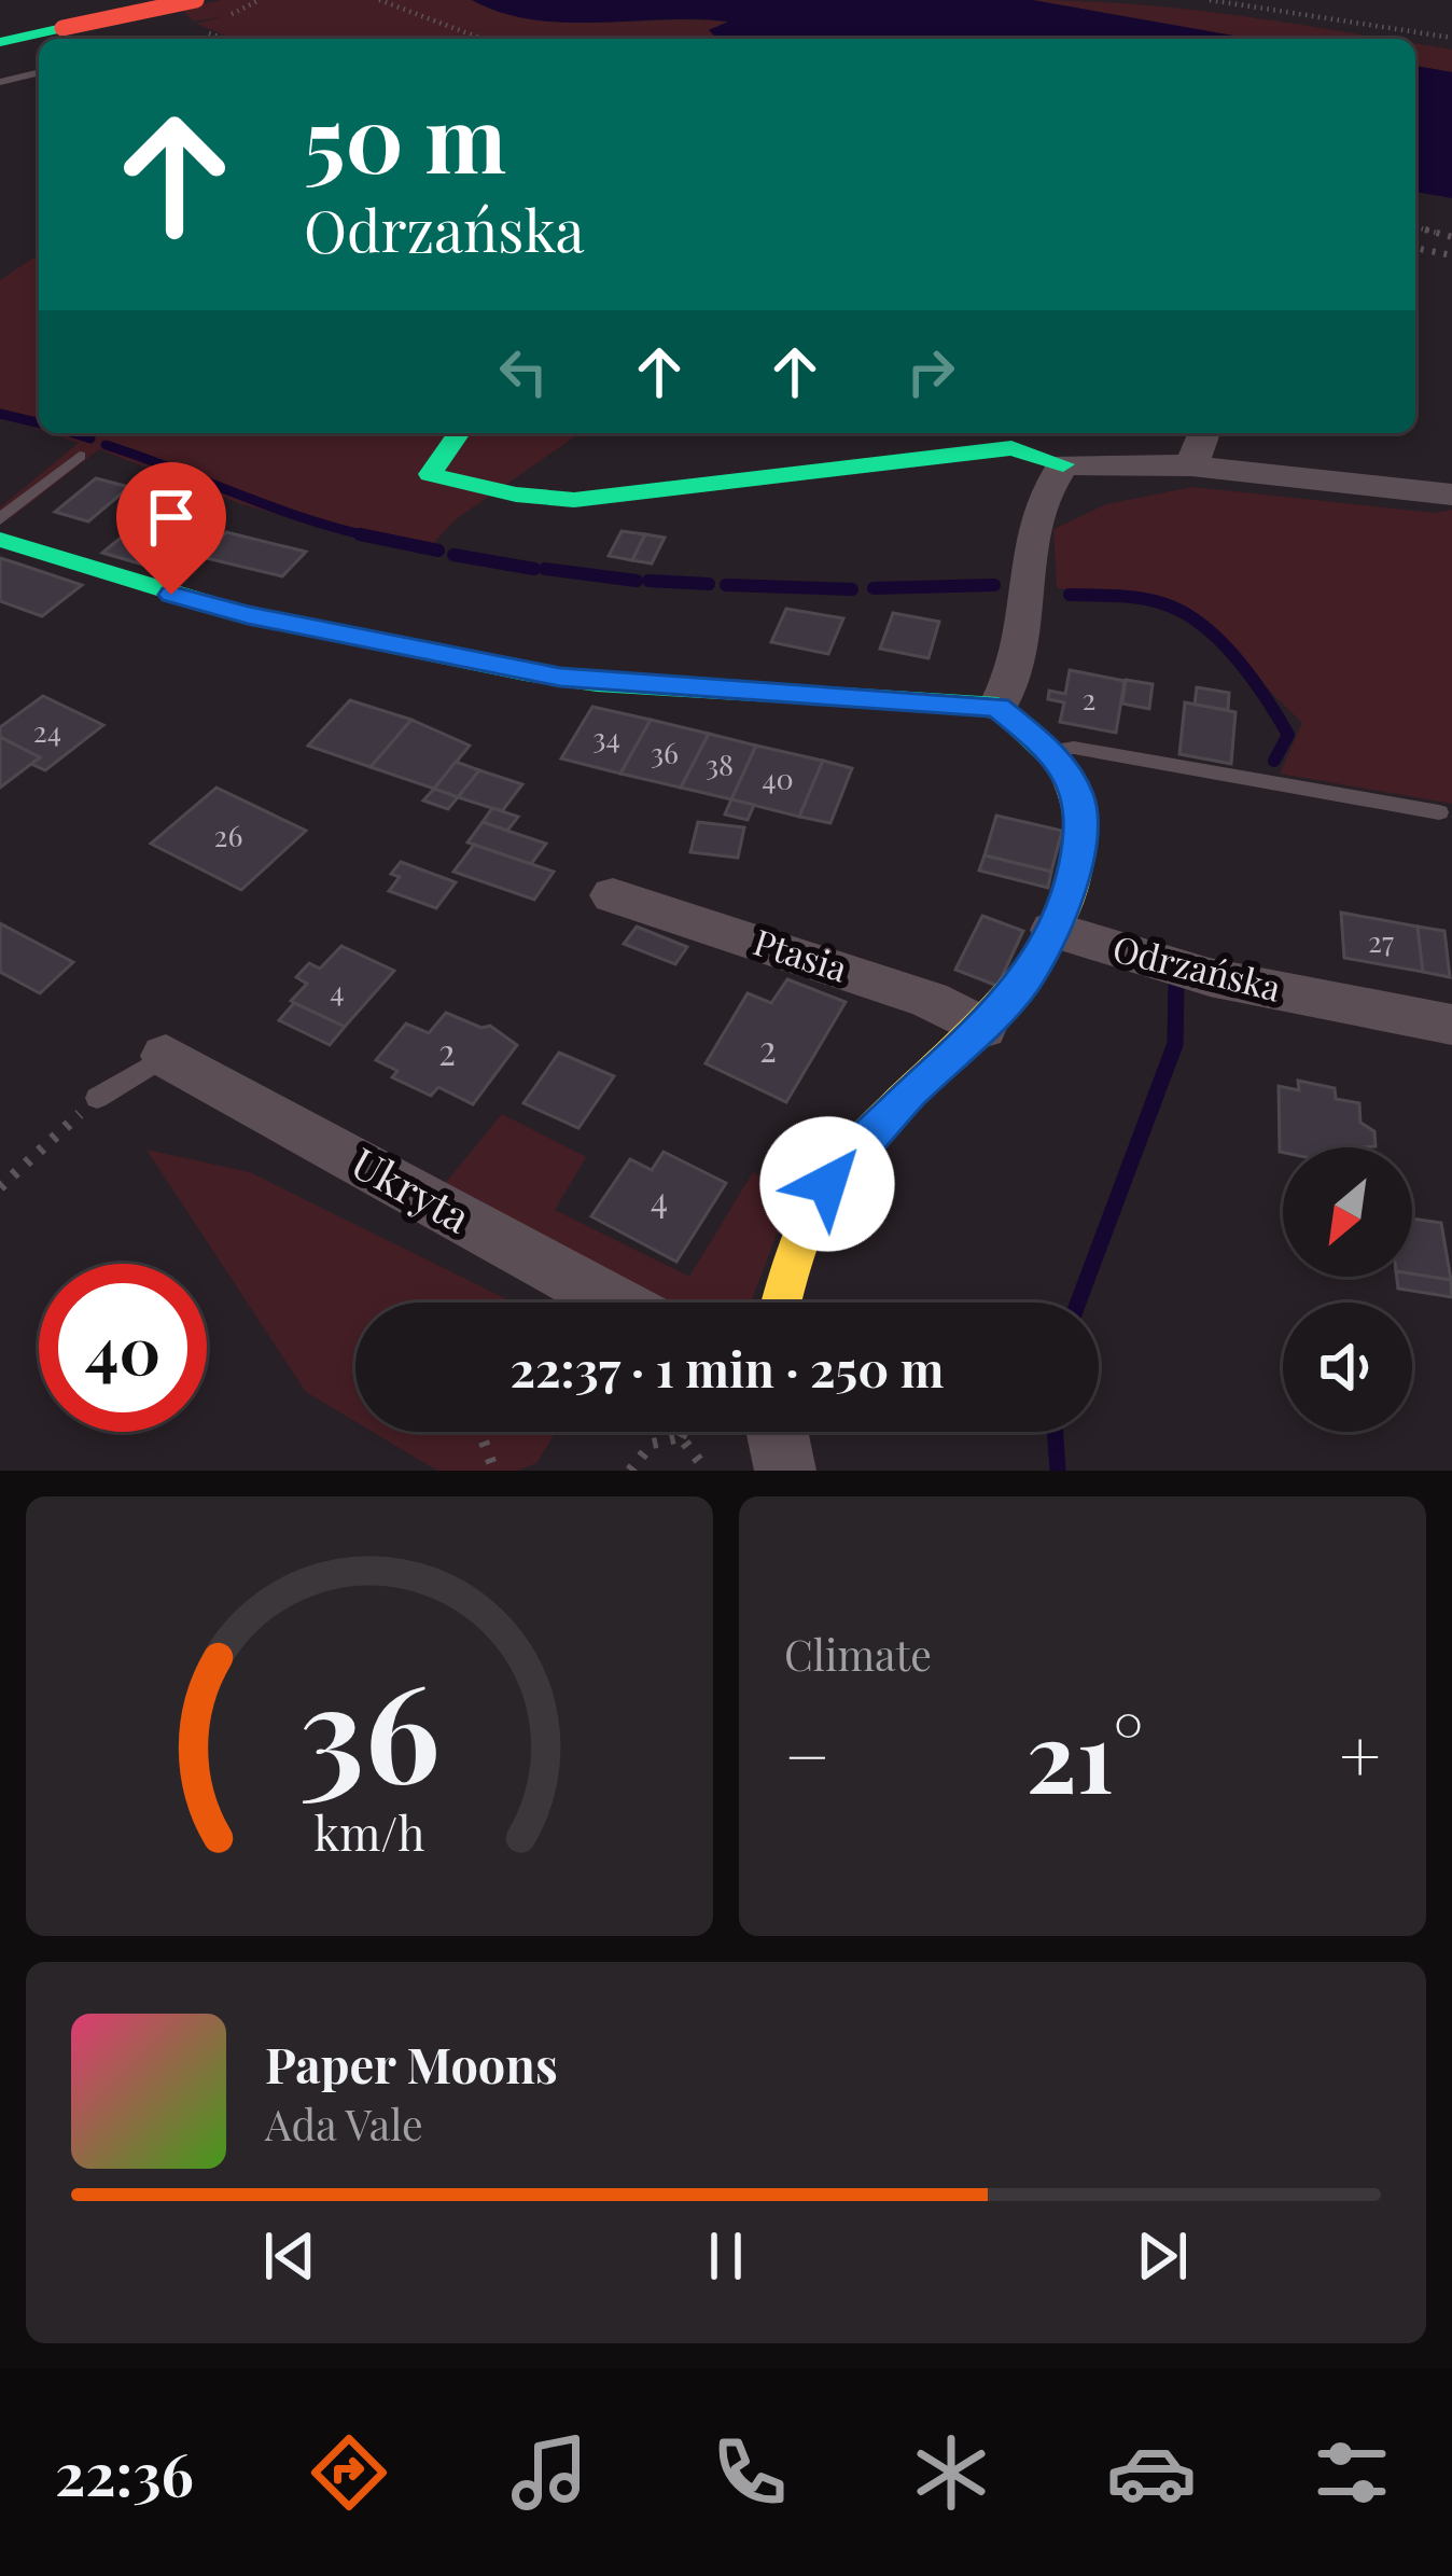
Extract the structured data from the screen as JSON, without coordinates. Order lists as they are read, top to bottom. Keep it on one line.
{"streets":{"street":["Ptasia","Odrzańska","Ukryta"]},"house_numbers":["2","24","34","36","38","40","26","27","4","2","2","4"],"north":"bottom left","page":{"turn":["50 m","Odrzańska"],"limit":"40","trip":"22:37 · 1 min · 250 m","tile":"Climate","heat":["−","21°","+"],"song":["Paper Moons","Ada Vale"],"tabs":"22:36","gauge":["36","km/h"]}}
